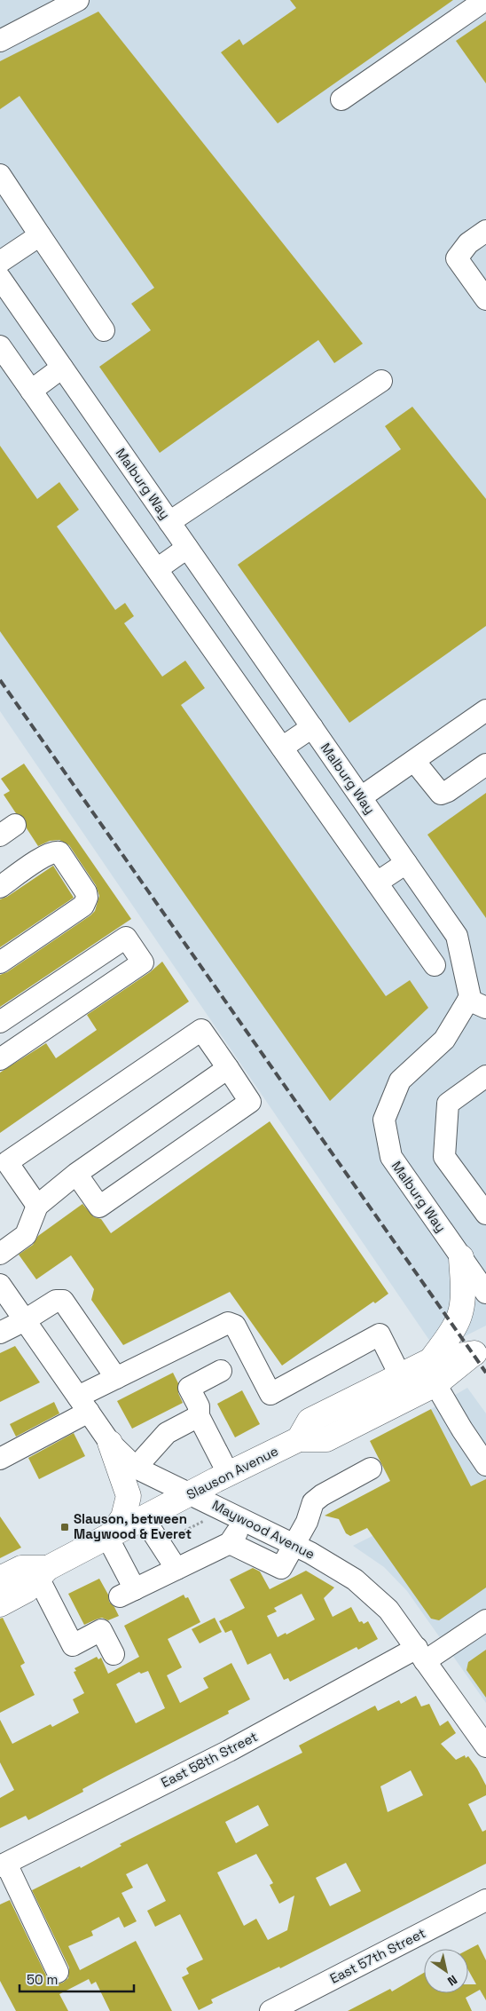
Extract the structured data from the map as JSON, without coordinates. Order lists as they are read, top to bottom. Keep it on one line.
{"streets":{"main road":["Slauson Avenue"],"street":["Malburg Way","Maywood Avenue","East 58th Street","East 57th Street"]},"crossings":[["Slauson Avenue","Maywood Avenue"],["Maywood Avenue","East 58th Street"]],"places":{"transit":["Slauson, between Maywood & Everet"]},"scale_bar":"50 m","north":"bottom right"}
